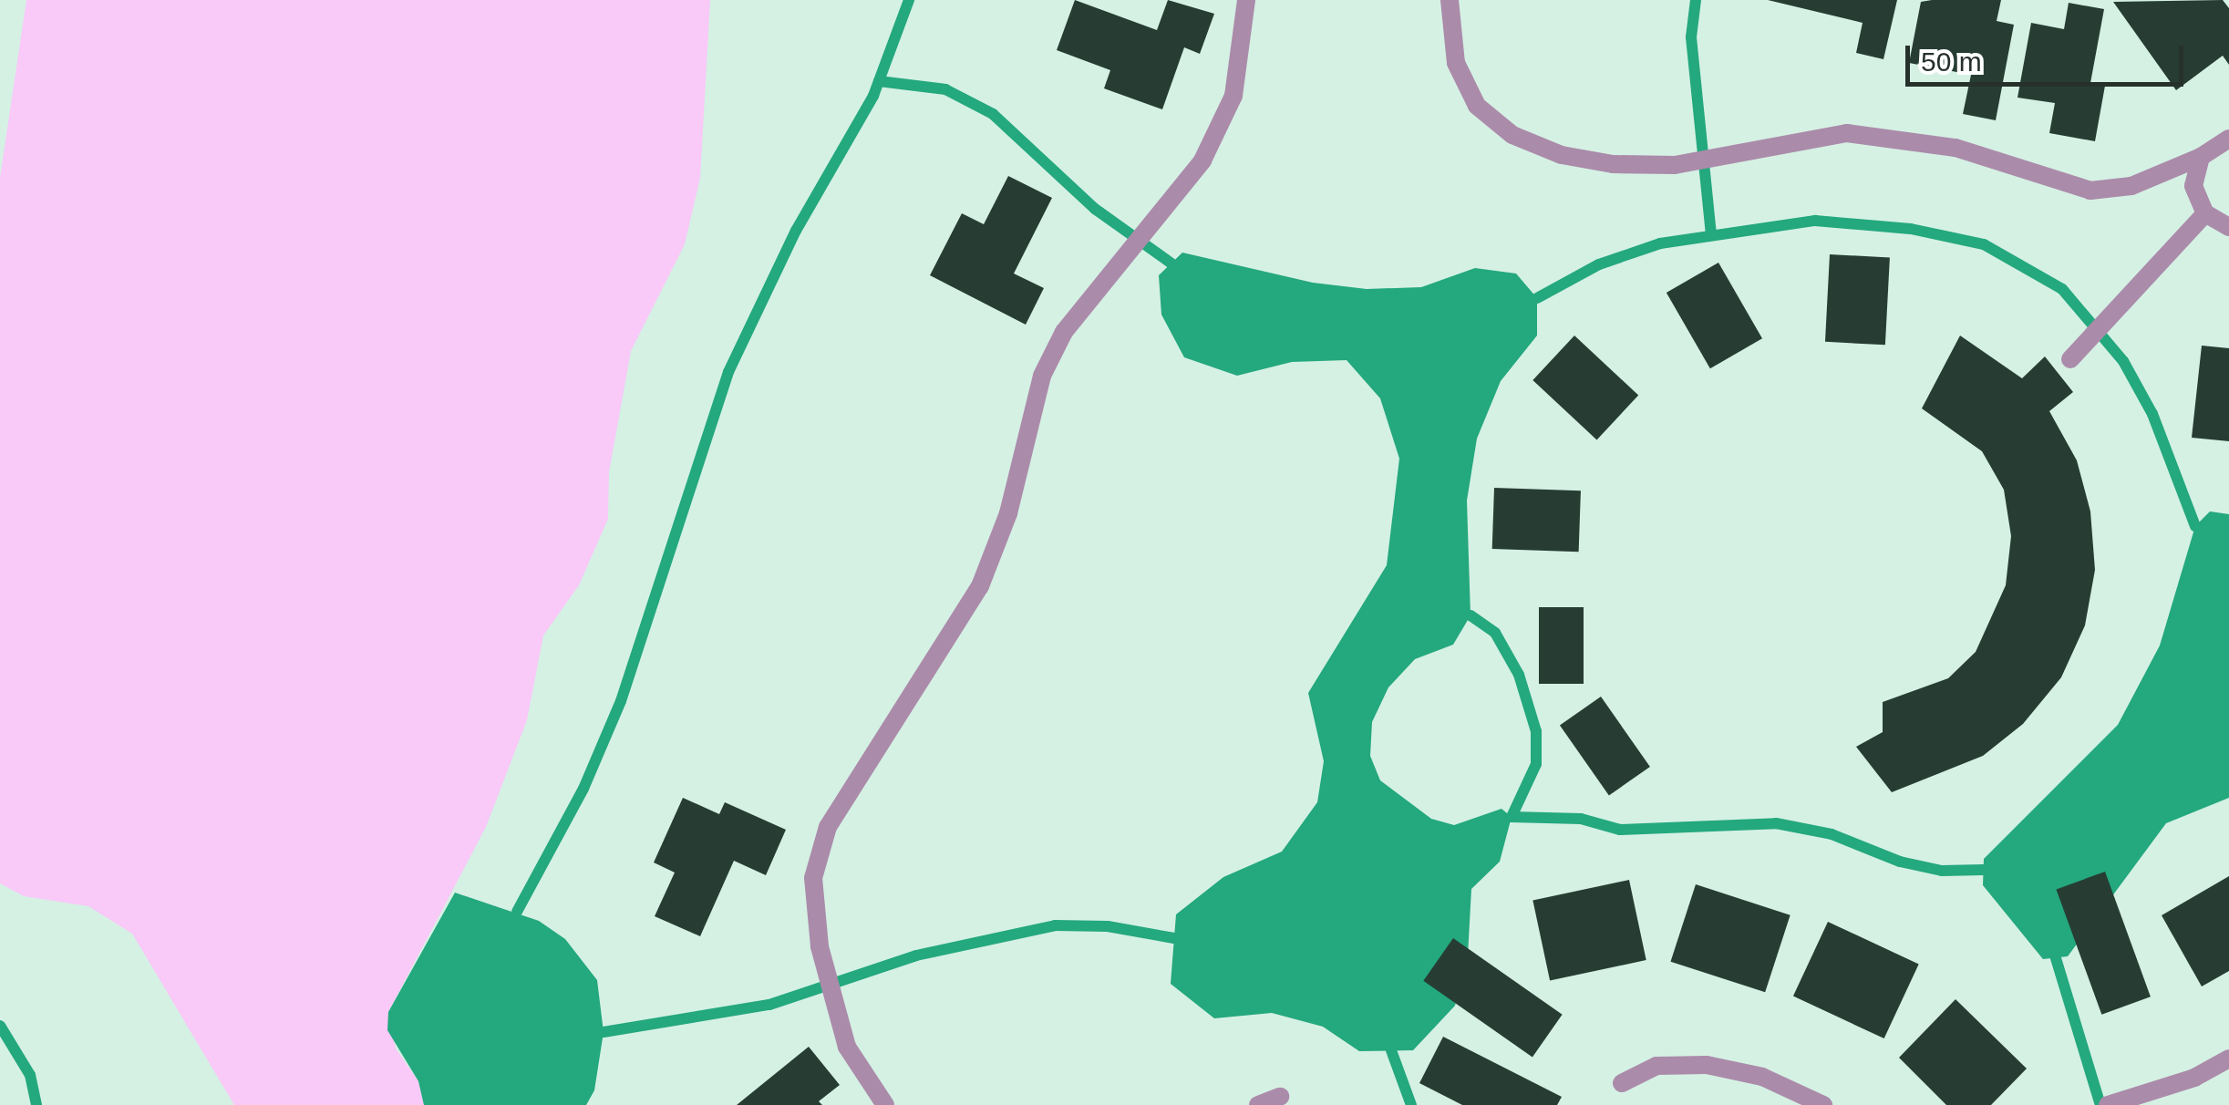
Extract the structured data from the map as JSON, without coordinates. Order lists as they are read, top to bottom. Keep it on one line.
{"scale_bar":"50 m"}
